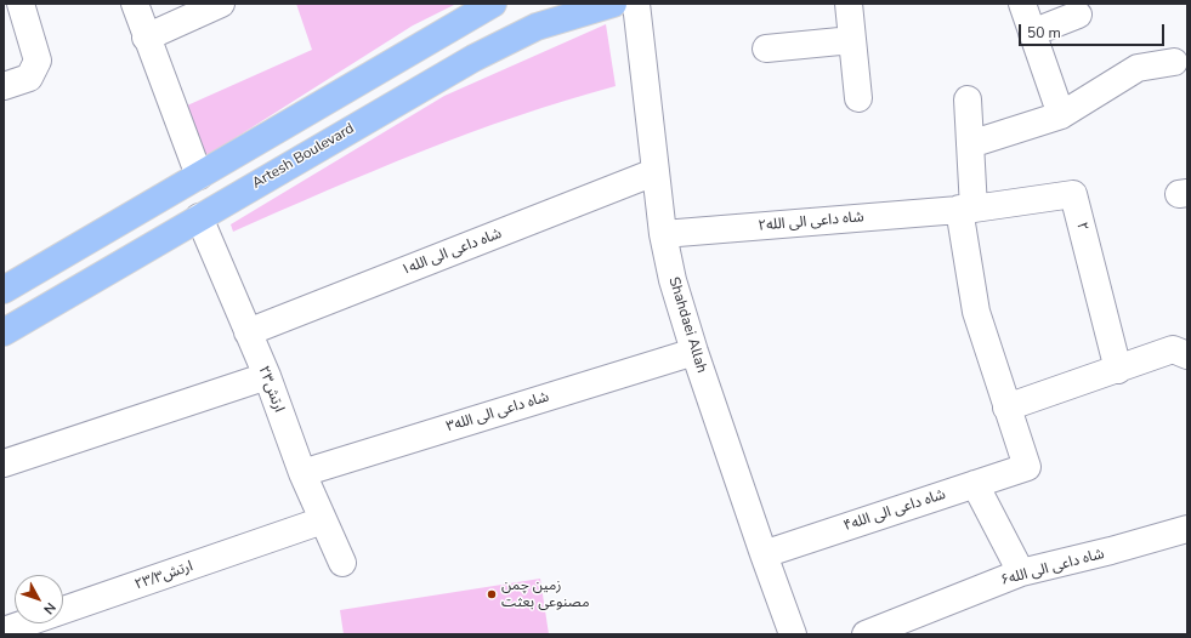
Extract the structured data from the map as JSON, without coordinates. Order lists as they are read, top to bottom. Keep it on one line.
{"streets":{"main road":["Artesh Boulevard"],"street":["شاه داعی الی الله۲","۲","شاه داعی الی الله۱","Shahdaei Allah","ارتش۲۳","شاه داعی الی الله۳","شاه داعی الی الله۴","شاه داعی الی الله۶","۲۳/۳ارتش"]},"crossings":[["Artesh Boulevard","ارتش۲۳"],["شاه داعی الی الله۲","۲"],["شاه داعی الی الله۲","Shahdaei Allah"],["شاه داعی الی الله۱","Shahdaei Allah"],["شاه داعی الی الله۱","ارتش۲۳"],["Shahdaei Allah","شاه داعی الی الله۳"],["Shahdaei Allah","شاه داعی الی الله۴"],["ارتش۲۳","شاه داعی الی الله۳"],["ارتش۲۳","۲۳/۳ارتش"]],"places":["زمین چمن مصنوعی بعثت"],"scale_bar":"50 m","north":"bottom right"}
